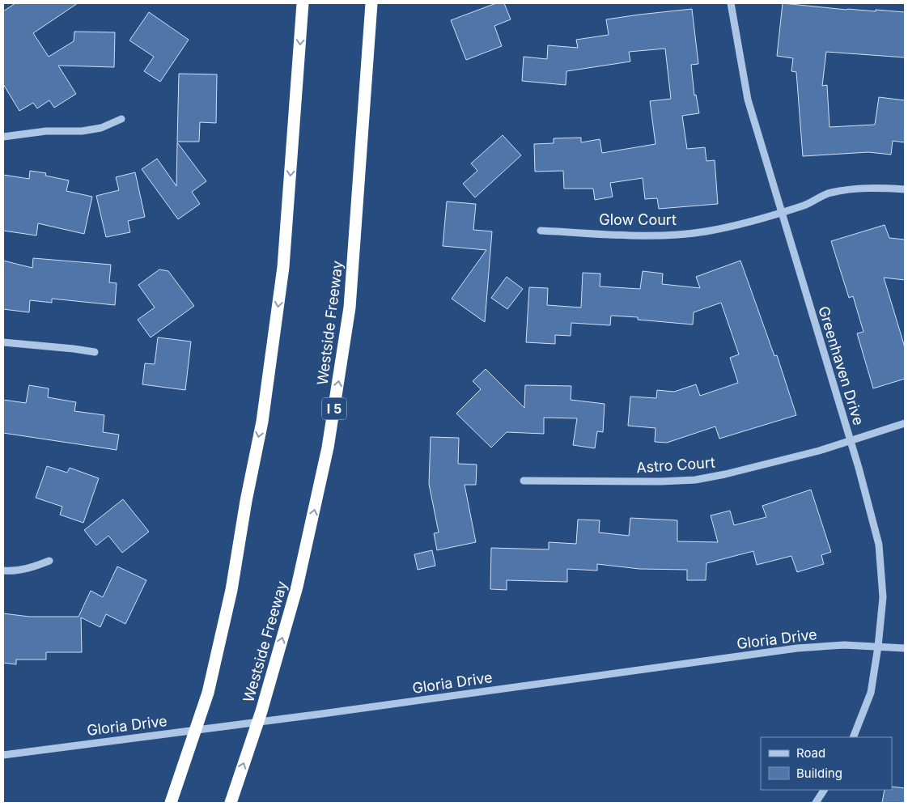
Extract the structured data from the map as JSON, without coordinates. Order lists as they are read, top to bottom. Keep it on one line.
{"streets":{"highway":["Westside Freeway","I 5"],"street":["Glow Court","Greenhaven Drive","Astro Court","Gloria Drive"]},"crossings":[["Glow Court","Greenhaven Drive"],["Greenhaven Drive","Astro Court"],["Greenhaven Drive","Gloria Drive"]],"legend":["Road","Building"]}
